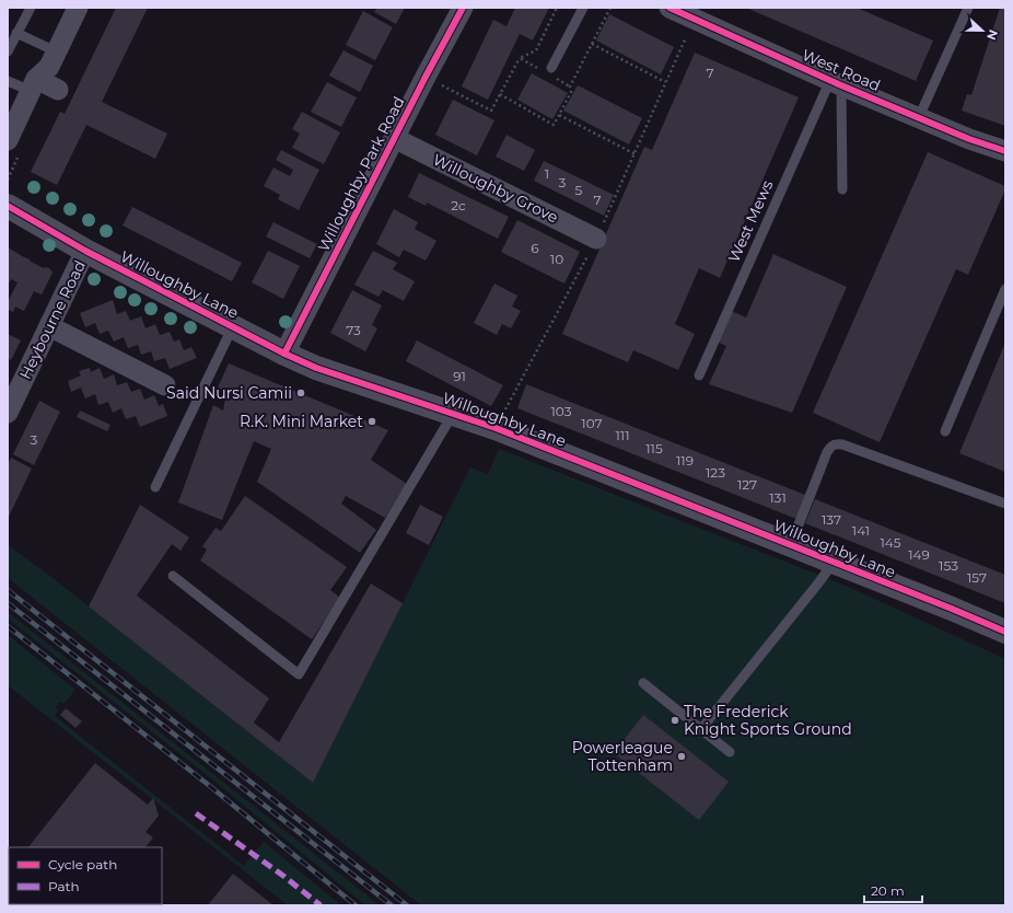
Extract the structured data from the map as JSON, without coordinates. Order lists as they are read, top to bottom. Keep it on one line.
{"streets":{"street":["West Road","Willoughby Park Road","Willoughby Grove","Willoughby Lane","Heybourne Road"],"lane":["West Mews"]},"crossings":[["West Road","West Mews"],["Willoughby Park Road","Willoughby Grove"],["Willoughby Park Road","Willoughby Lane"],["Willoughby Lane","Heybourne Road"]],"places":["Said Nursi Camii","R.K. Mini Market","The Frederick Knight Sports Ground","Powerleague Tottenham"],"house_numbers":["7","1","3","5","7","2c","6","10","73","91","103","107","111","3","115","119","123","127","131","137","141","145","149","153","157"],"legend":["Cycle path","Path"],"scale_bar":"20 m","north":"right"}
